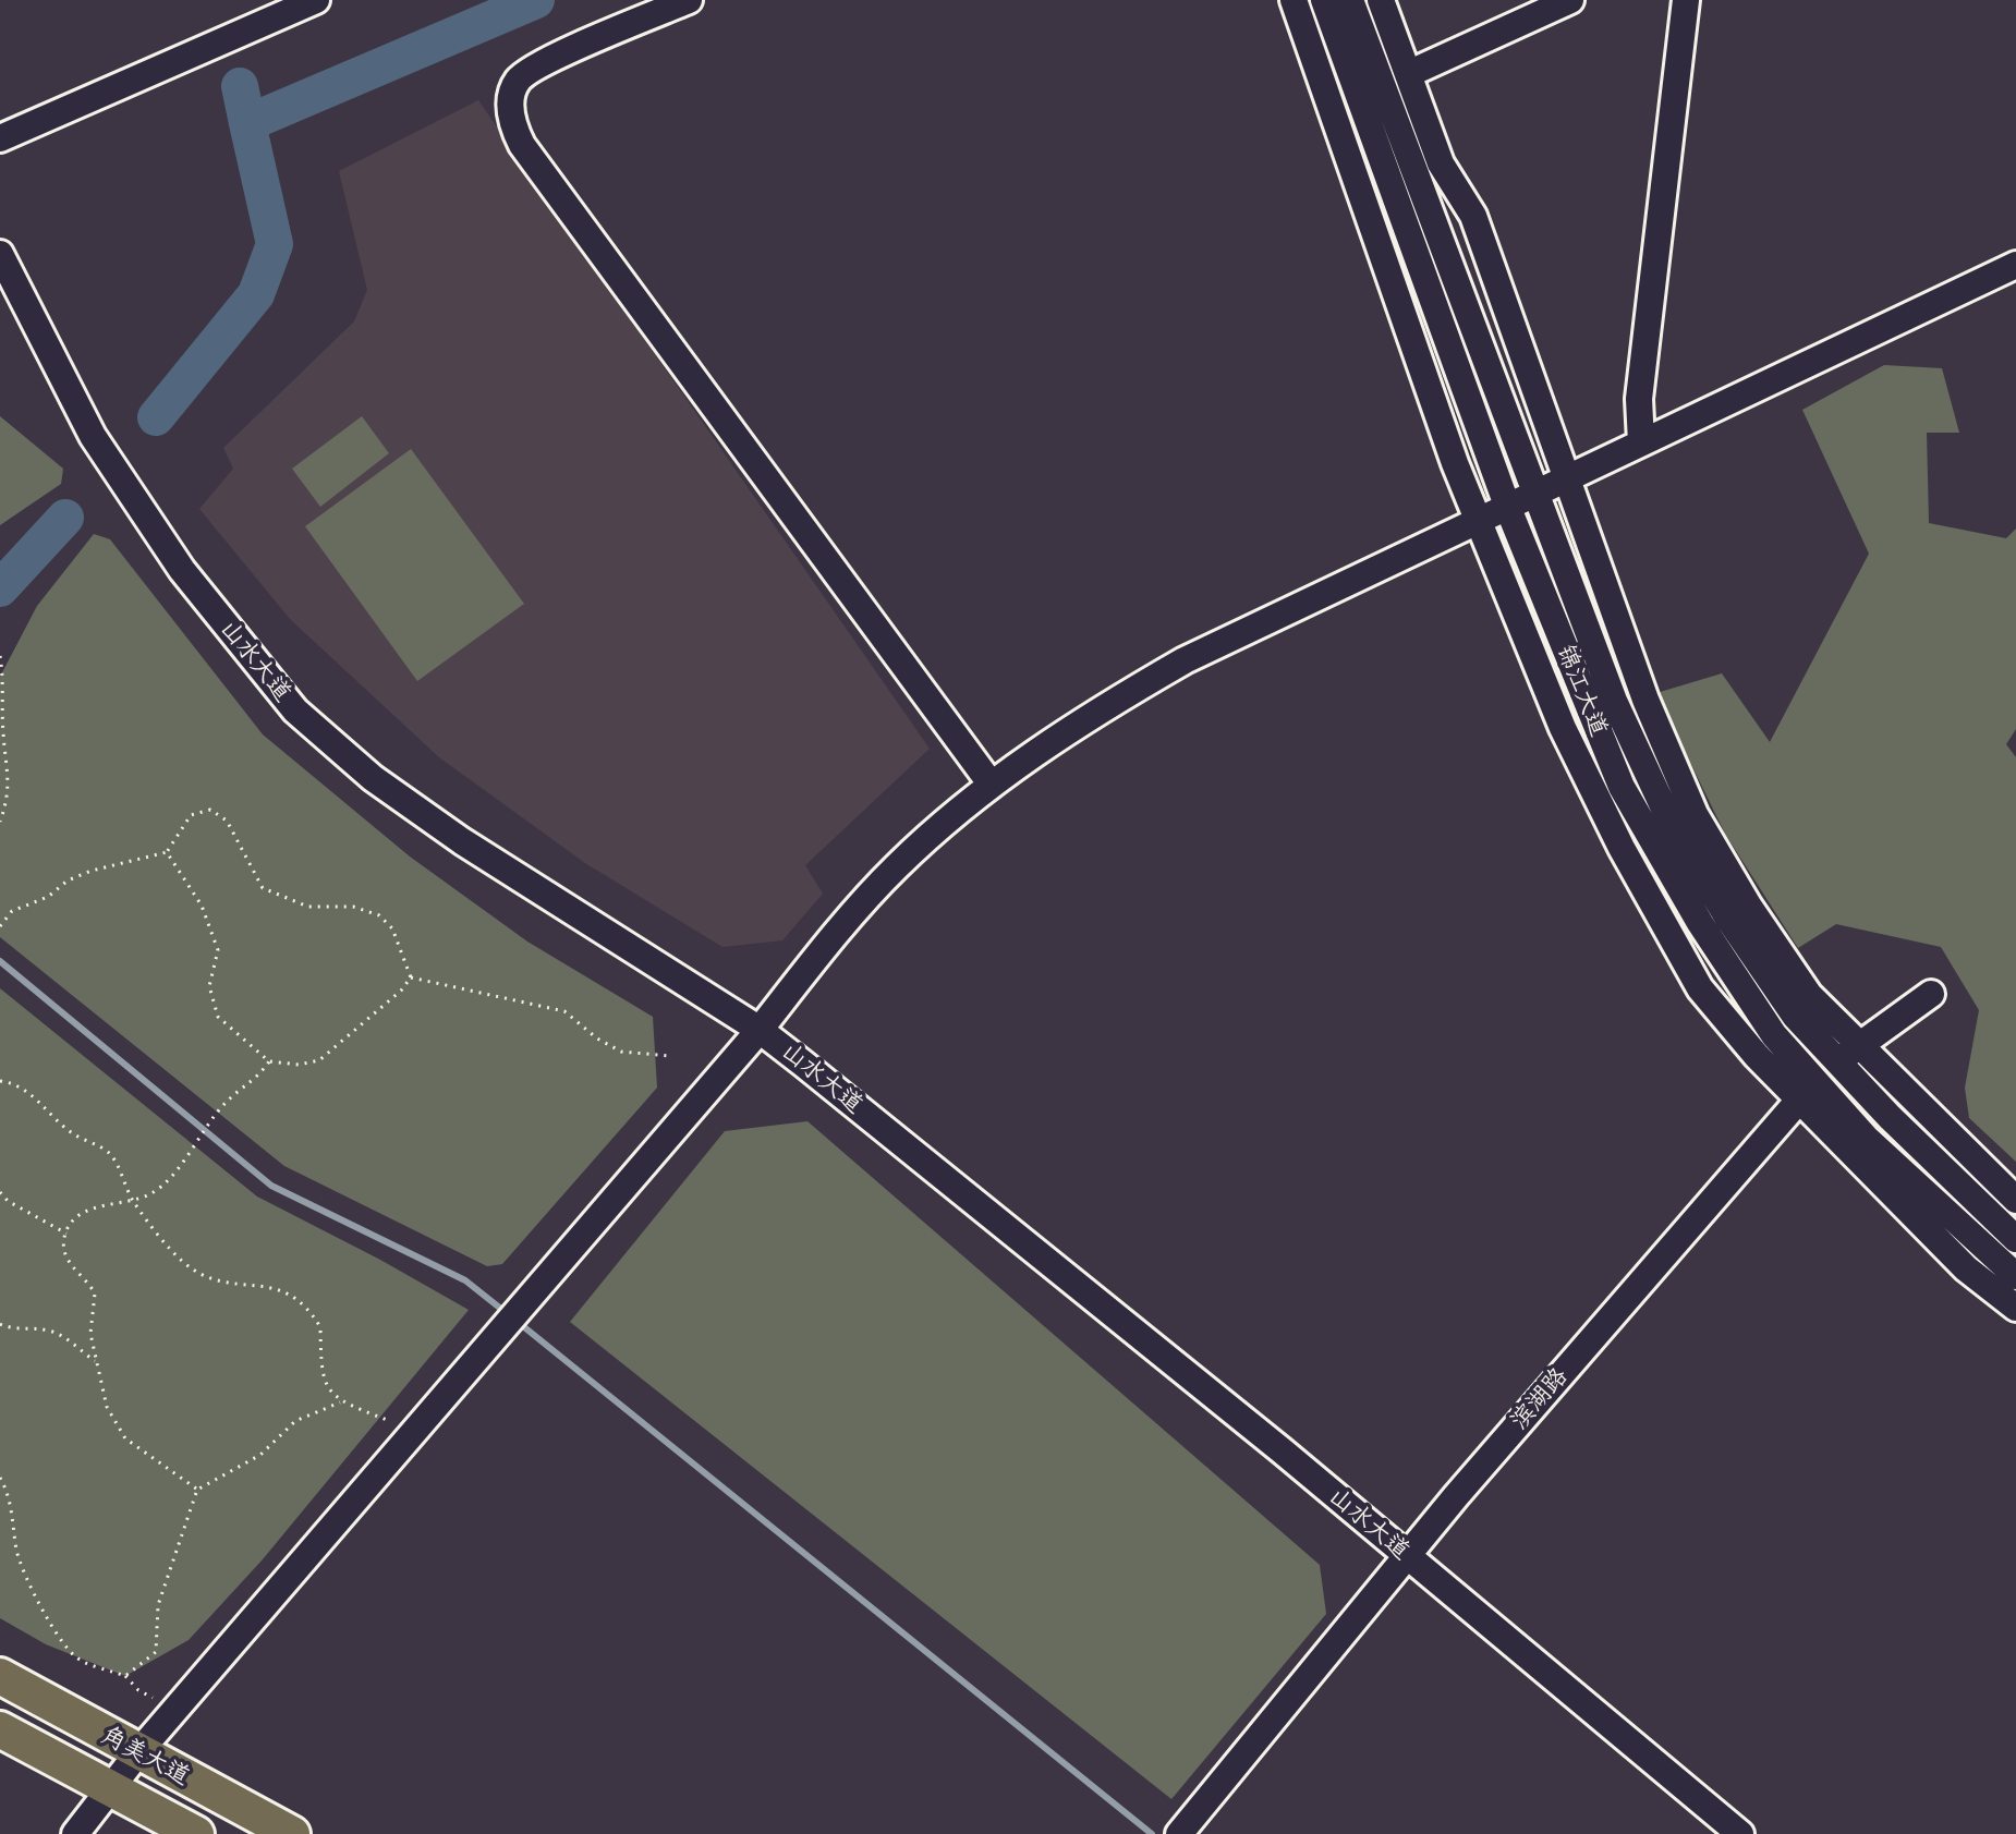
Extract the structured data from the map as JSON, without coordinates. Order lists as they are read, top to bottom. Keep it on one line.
{"streets":{"main road":["角美大道"],"street":["山水大道","锦江大道","滨湖路"]},"crossings":[["山水大道","滨湖路"],["锦江大道","滨湖路"]]}
